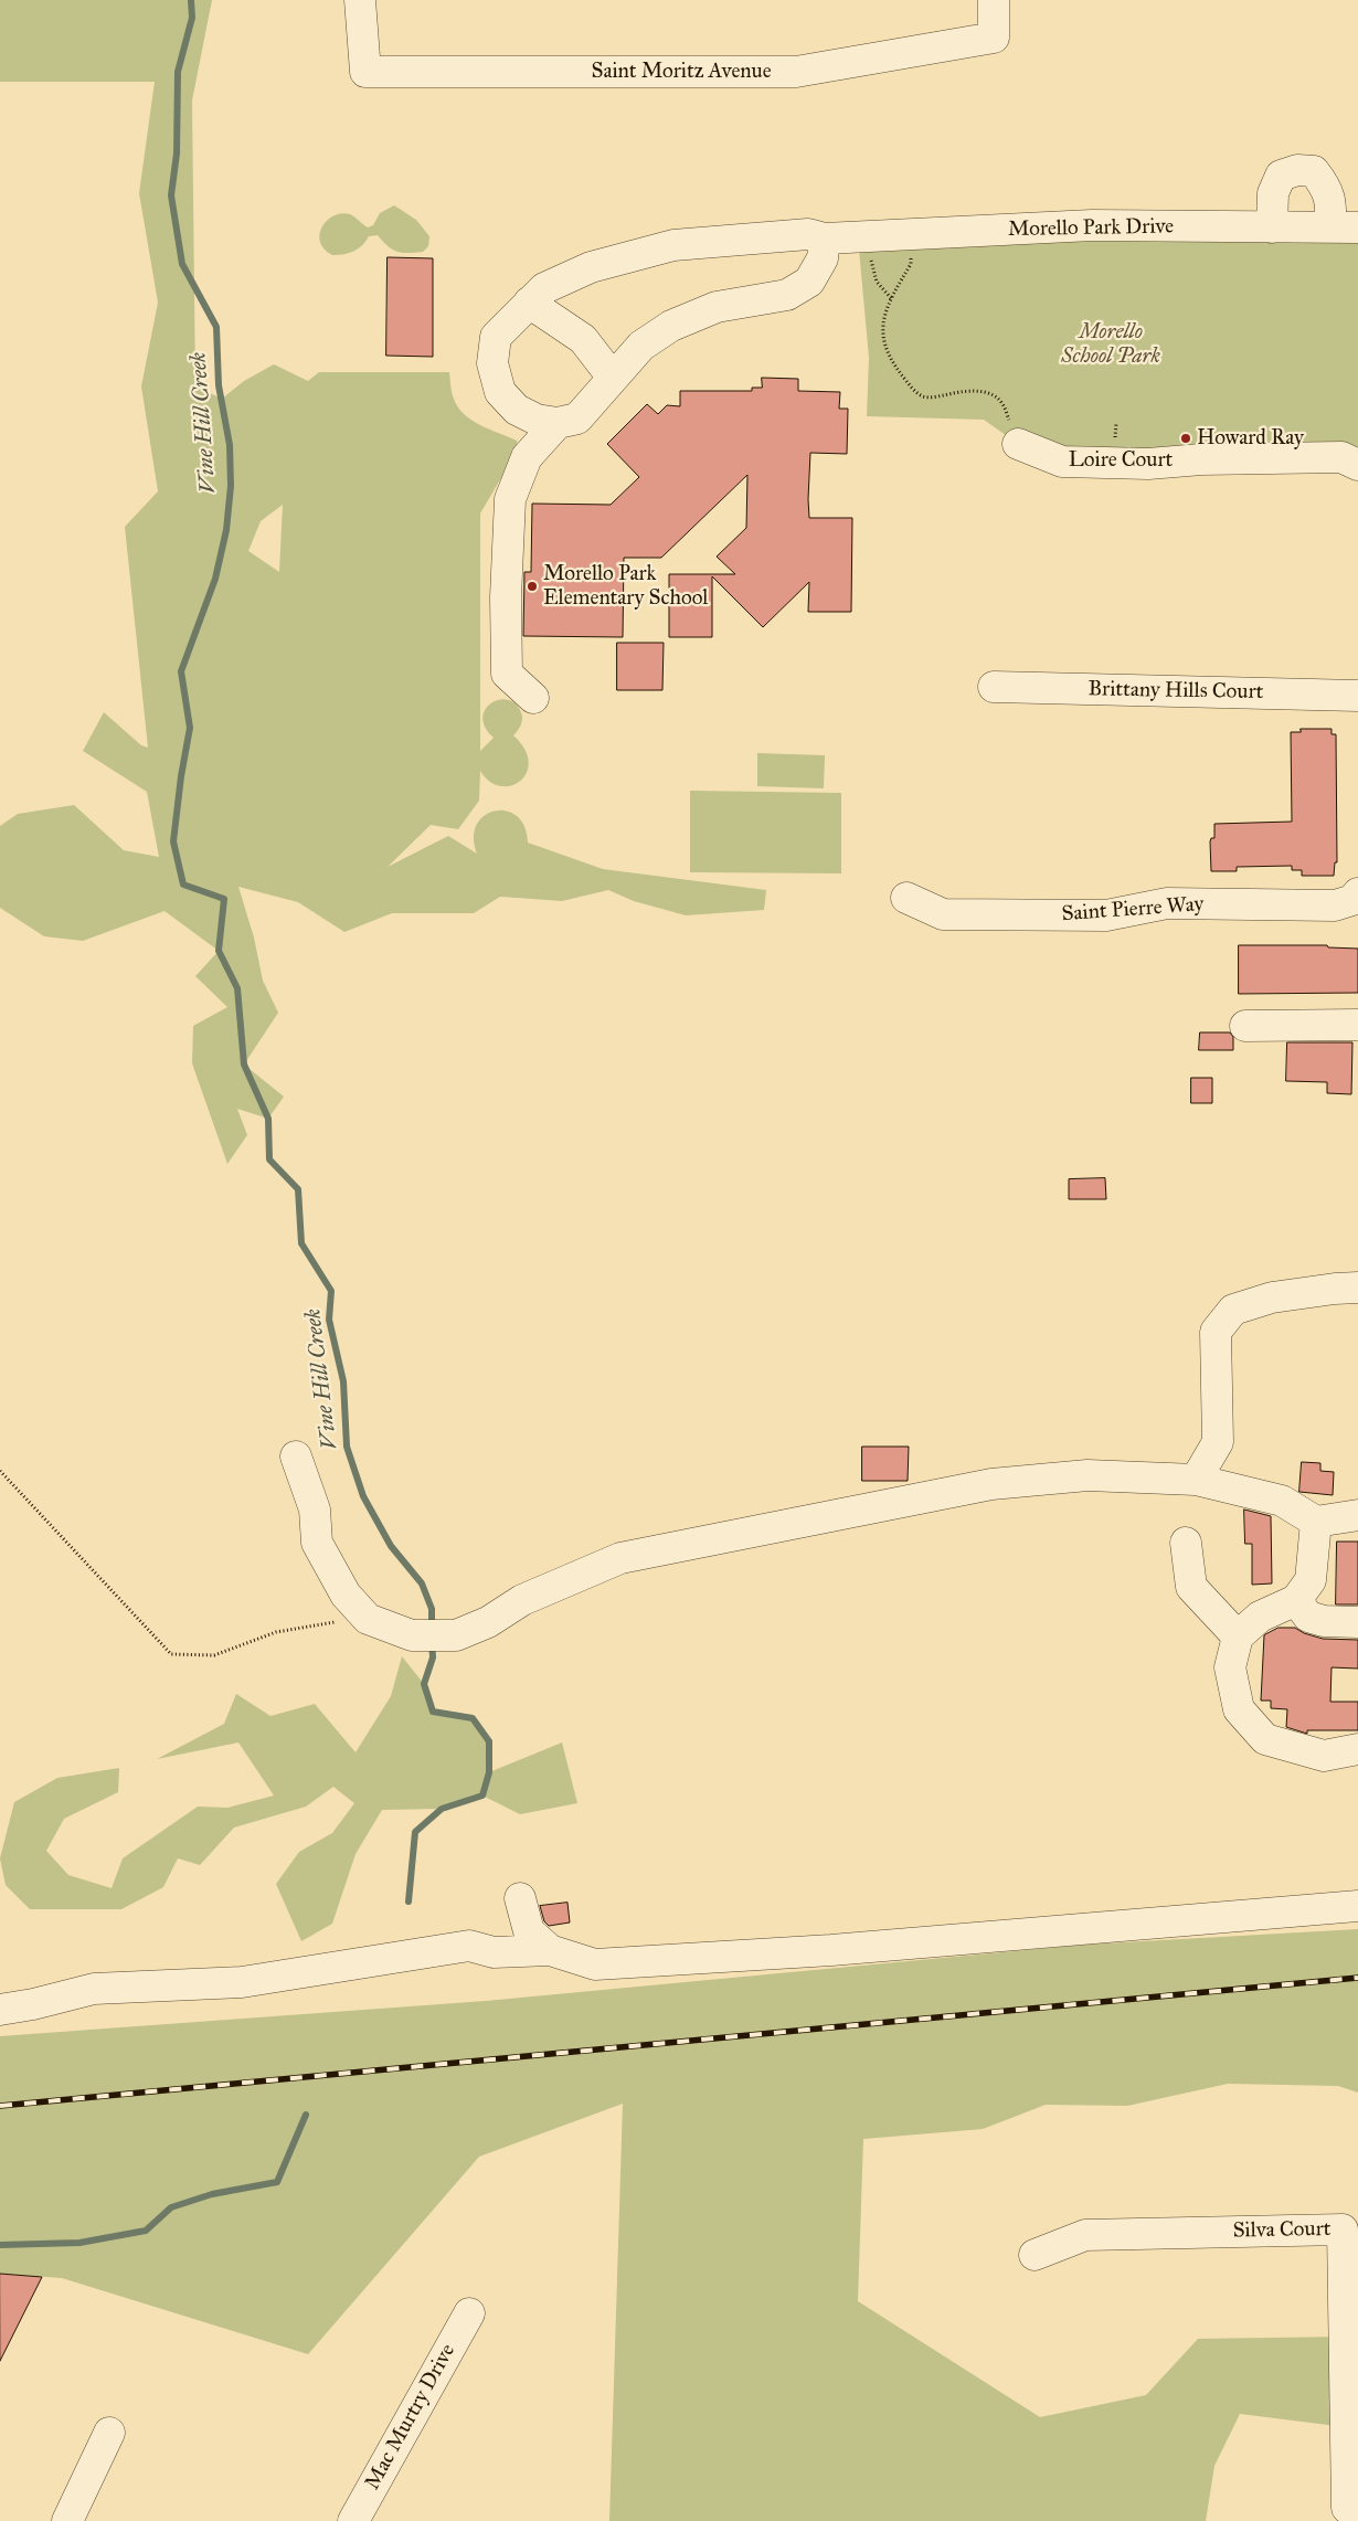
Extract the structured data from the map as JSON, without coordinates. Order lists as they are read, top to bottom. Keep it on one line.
{"streets":{"street":["Saint Moritz Avenue","Morello Park Drive","Loire Court","Brittany Hills Court","Saint Pierre Way","Silva Court","Mac Murtry Drive"]},"water":["Vine Hill Creek"],"parks":["Morello School Park"],"places":["Howard Ray","Morello Park Elementary School"]}
